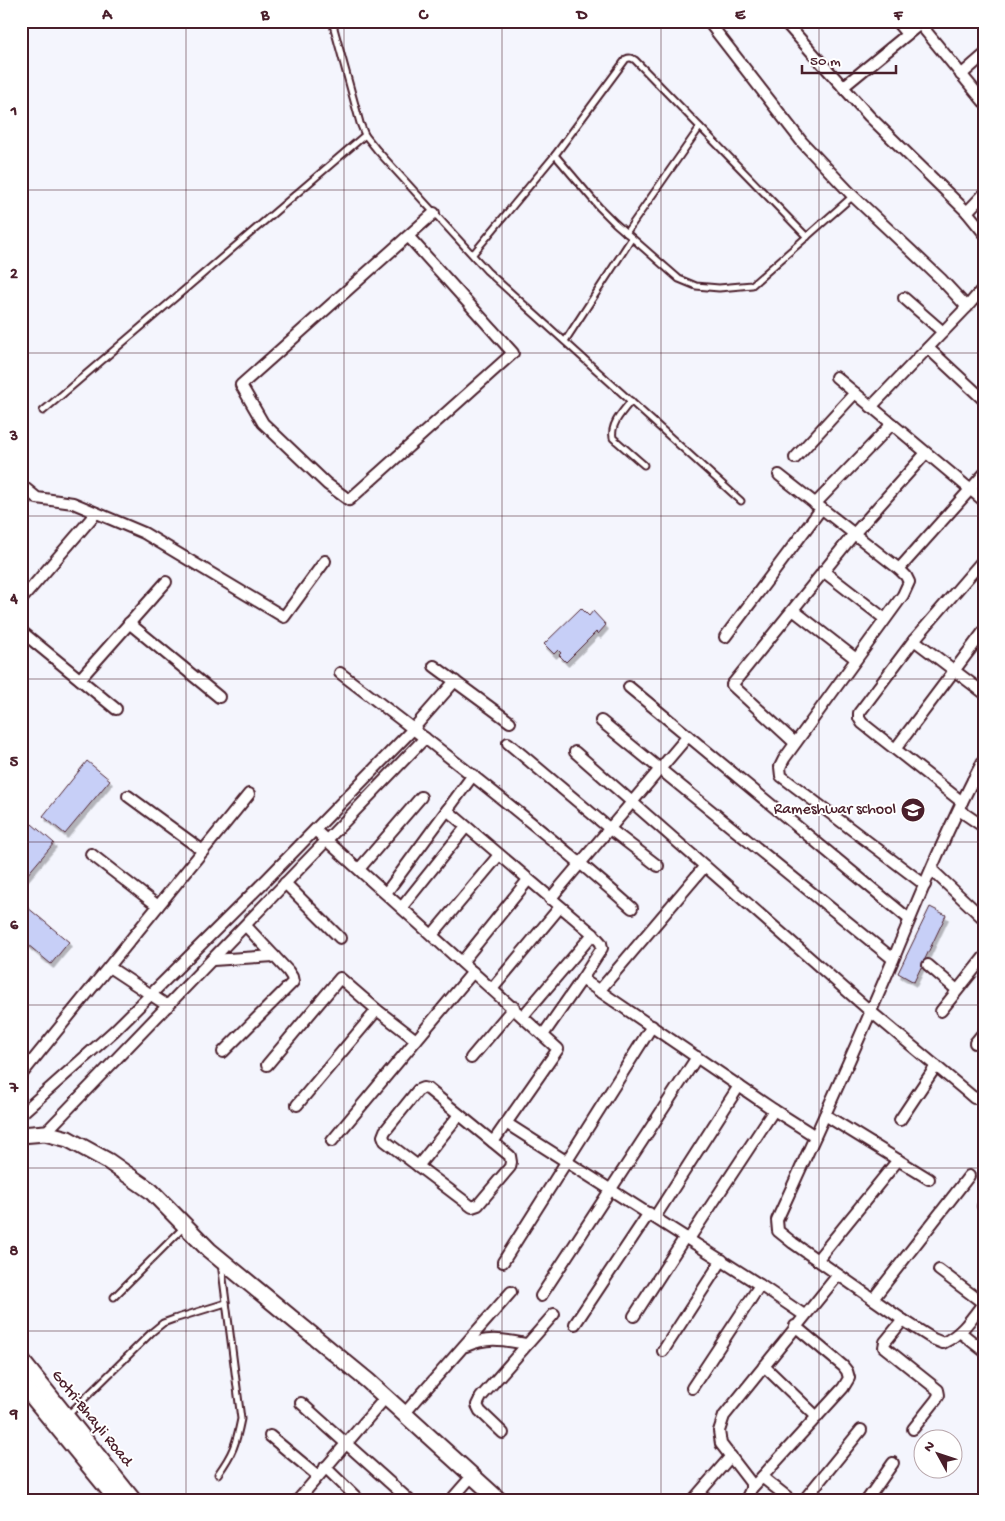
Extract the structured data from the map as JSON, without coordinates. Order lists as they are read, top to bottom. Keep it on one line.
{"streets":{"street":["Gotri-Bhayli Road"]},"places":{"school or university":["Rameshwar school"]},"scale_bar":"50 m","north":"top left","grid":{"columns":["A","B","C","D","E","F"],"rows":["1","2","3","4","5","6","7","8","9"]}}
